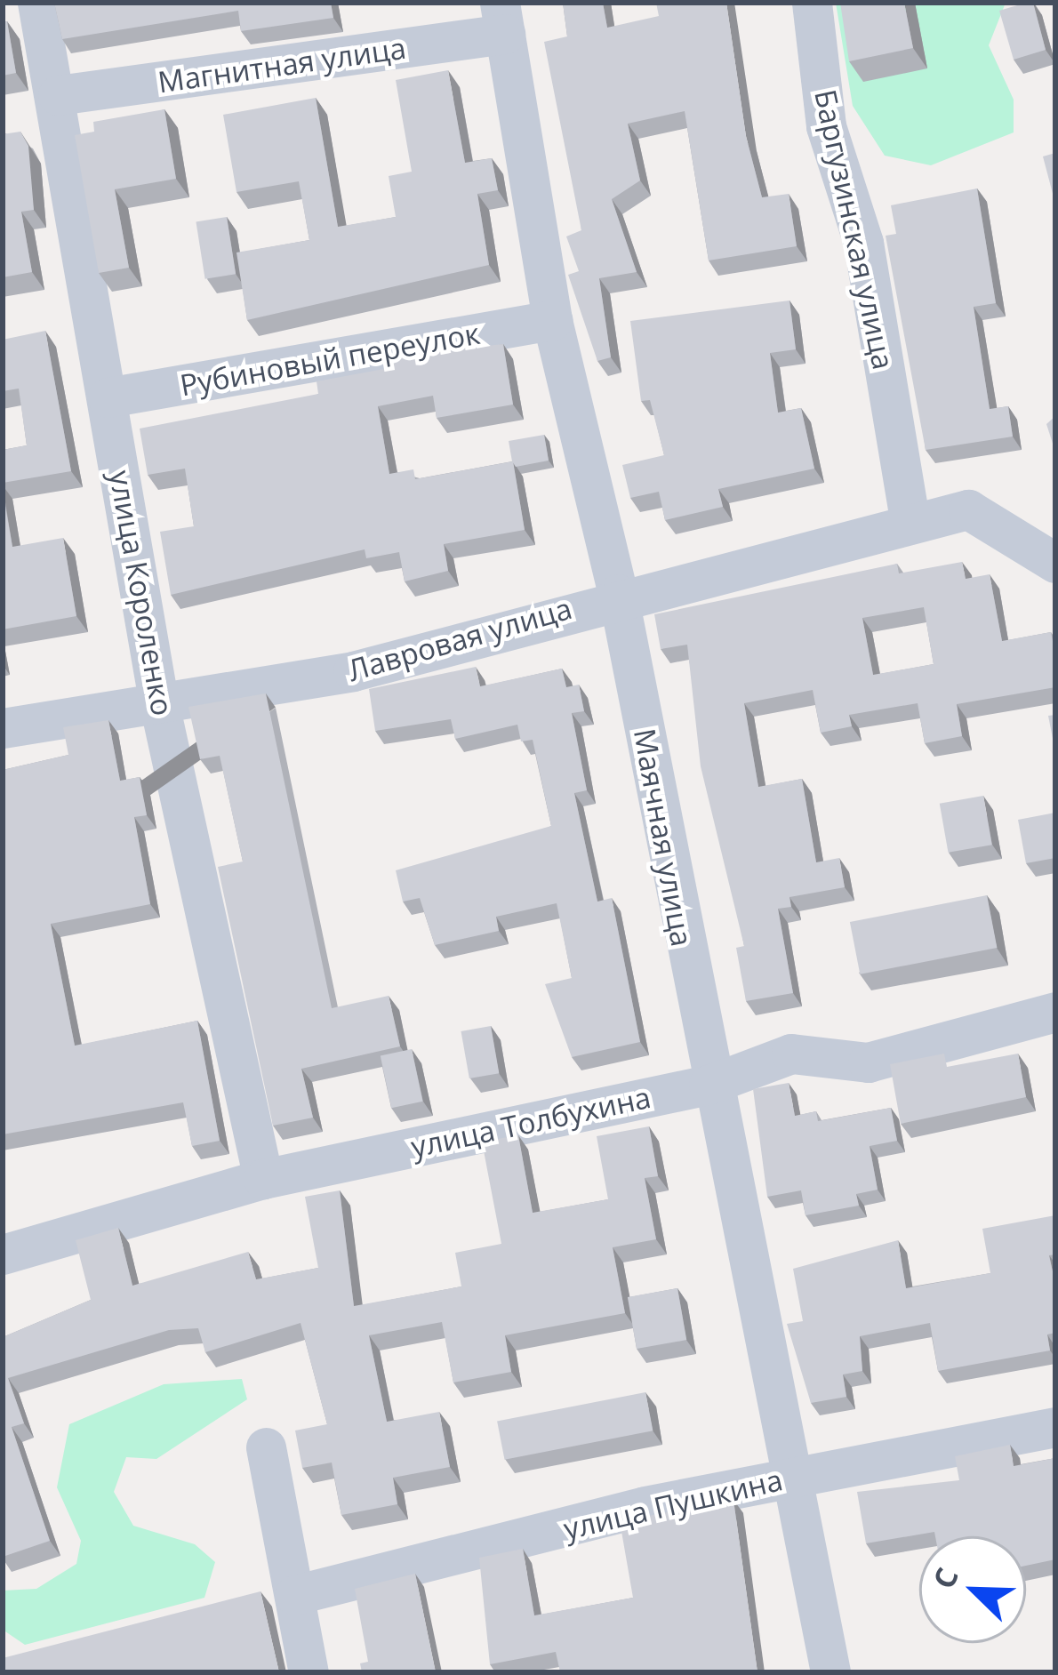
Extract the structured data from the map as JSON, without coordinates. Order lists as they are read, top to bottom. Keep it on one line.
{"streets":{"street":["Магнитная улица","Баргузинская улица","Рубиновый переулок","улица Короленко","Лавровая улица","Маячная улица","улица Толбухина","улица Пушкина"]},"crossings":[["Магнитная улица","улица Короленко"],["Магнитная улица","Маячная улица"],["Баргузинская улица","Лавровая улица"],["Рубиновый переулок","улица Короленко"],["Рубиновый переулок","Маячная улица"],["улица Короленко","Лавровая улица"],["улица Короленко","улица Толбухина"],["Лавровая улица","Маячная улица"],["Маячная улица","улица Толбухина"],["Маячная улица","улица Пушкина"]],"north":"top left"}
